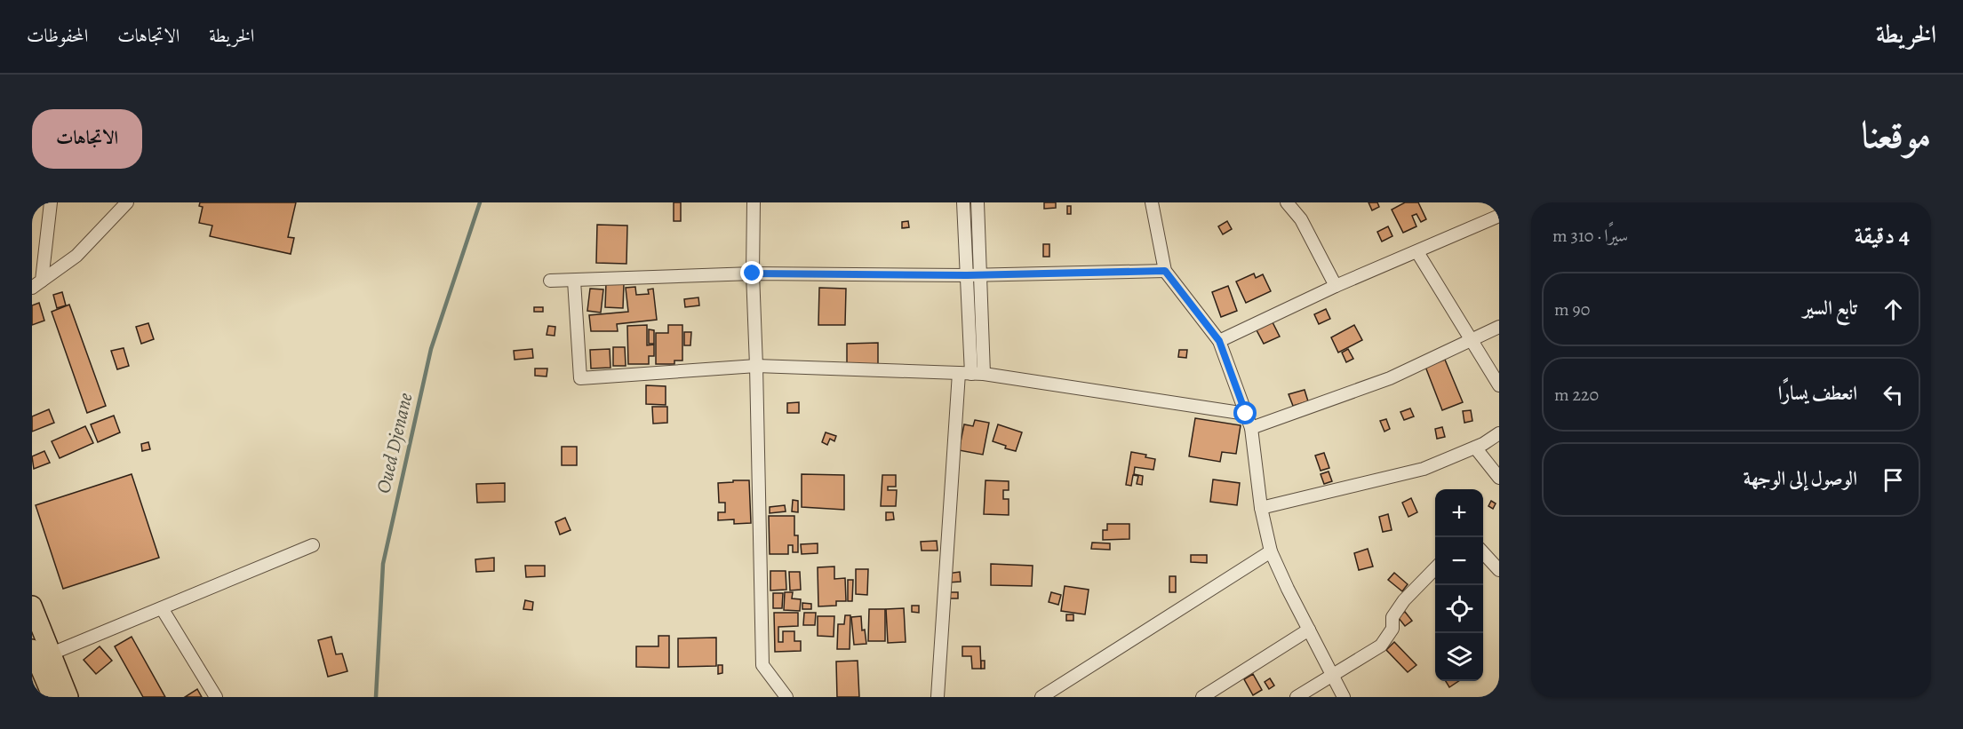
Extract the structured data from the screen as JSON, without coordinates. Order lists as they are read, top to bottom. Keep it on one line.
{"water":["Oued Djenane"],"page":{"header":"الخريطة","nav":["الخريطة","الاتجاهات","المحفوظات"],"title":"موقعنا","buttons":"الاتجاهات","heading":["4 دقيقة","سيرًا · 310 m"],"list":[["تابع السير","90 m"],["انعطف يسارًا","220 m"],"الوصول إلى الوجهة"],"map_buttons":["+","−"]}}
